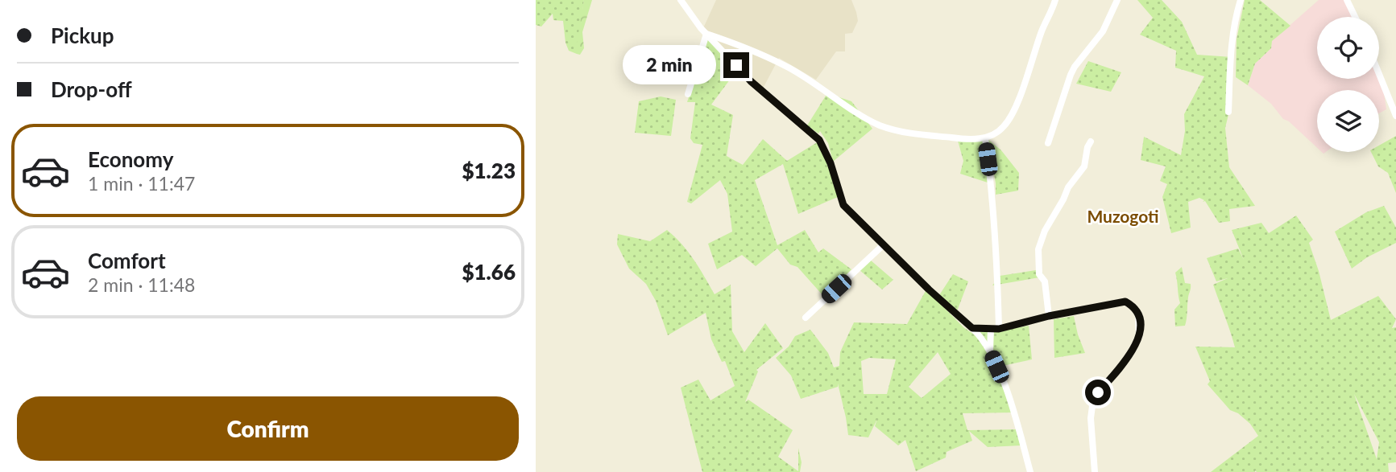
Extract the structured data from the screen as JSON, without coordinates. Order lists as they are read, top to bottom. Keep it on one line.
{"districts":["Muzogoti"],"page":{"banner":["Pickup","Drop-off"],"bubble":"2 min","list":[{"name":"Economy","note":"1 min · 11:47","value":"$1.23"},{"name":"Comfort","note":"2 min · 11:48","value":"$1.66"}],"buttons":"Confirm"}}
